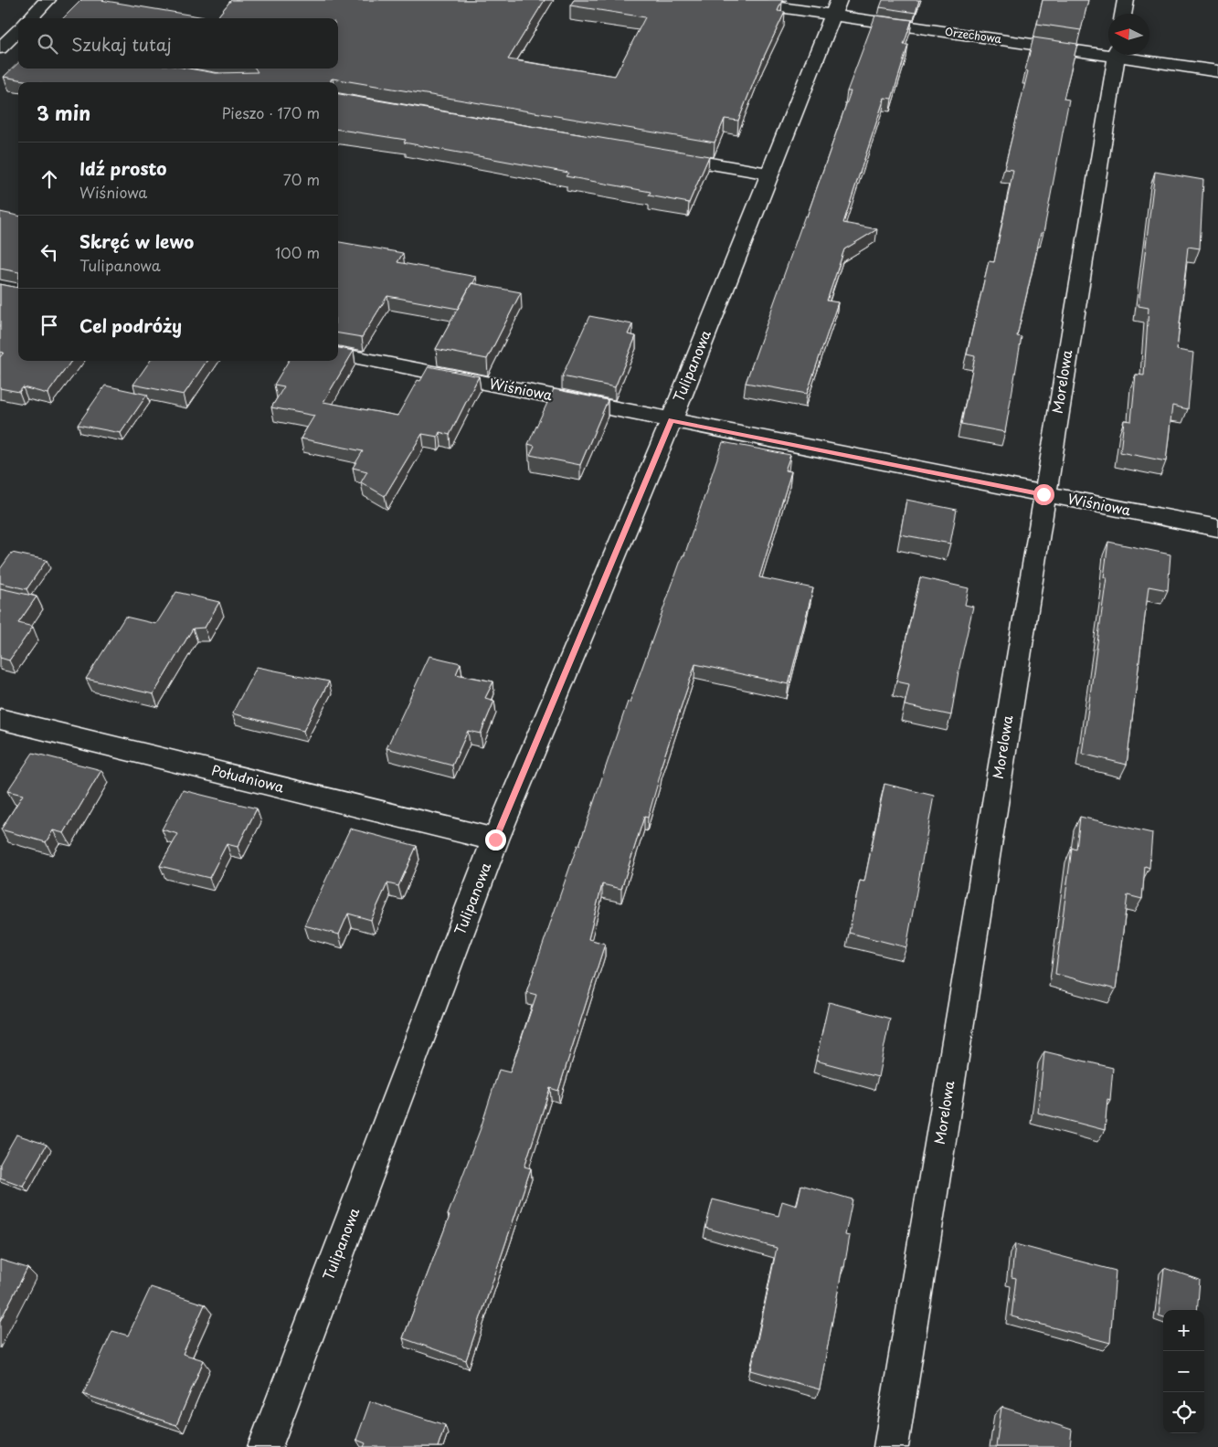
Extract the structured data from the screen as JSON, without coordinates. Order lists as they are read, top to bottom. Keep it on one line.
{"streets":{"street":["Orzechowa","Tulipanowa","Morelowa","Wiśniowa","Południowa"]},"crossings":[["Orzechowa","Tulipanowa"],["Tulipanowa","Wiśniowa"],["Tulipanowa","Południowa"],["Morelowa","Wiśniowa"]],"north":"left","page":{"search":"Szukaj tutaj","heading":["3 min","Pieszo · 170 m"],"list":[["Idź prosto","Wiśniowa","70 m"],["Skręć w lewo","Tulipanowa","100 m"],"Cel podróży"],"map_buttons":["+","−"]}}
